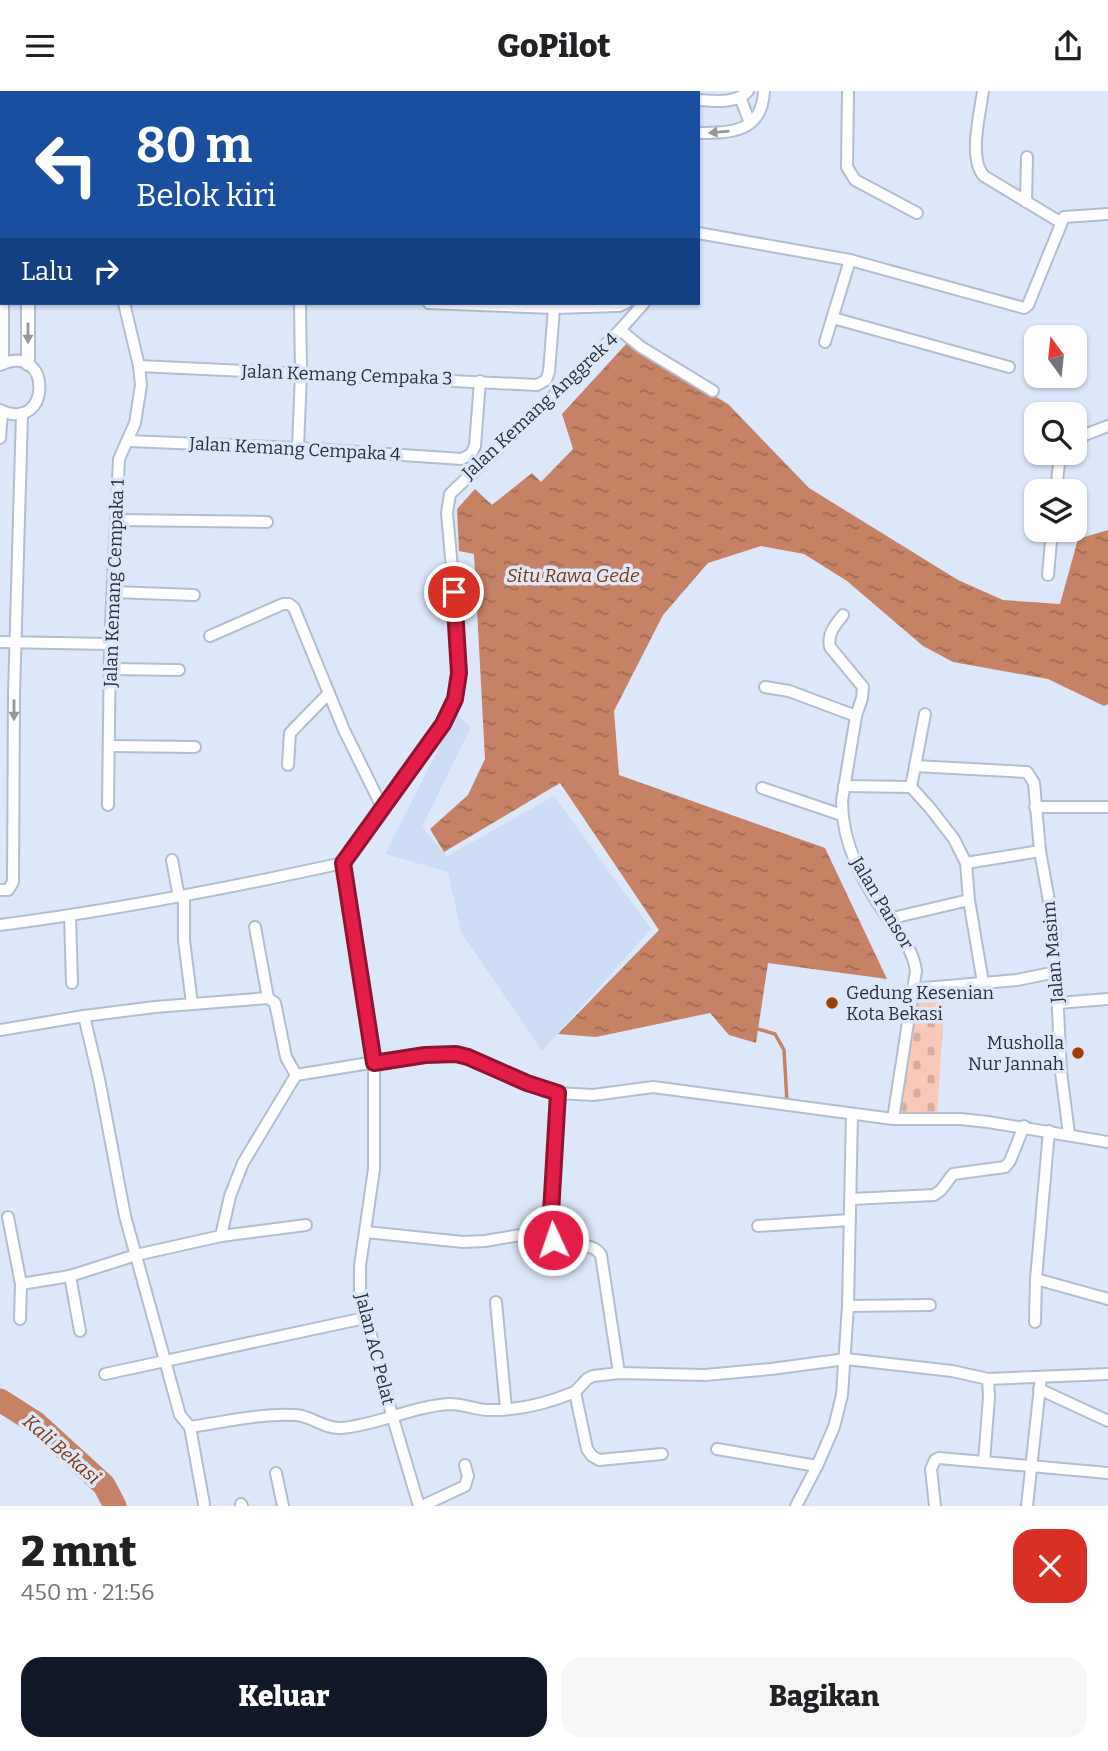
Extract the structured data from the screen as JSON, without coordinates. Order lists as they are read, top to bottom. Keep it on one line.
{"streets":{"street":["Jalan Kemang Cempaka 3","Jalan Kemang Anggrek 4","Jalan Kemang Cempaka 4","Jalan Kemang Cempaka 1","Jalan Pansor","Jalan Masim","Jalan AC Pelat"]},"crossings":[["Jalan Kemang Cempaka 3","Jalan Kemang Cempaka 4"],["Jalan Kemang Cempaka 3","Jalan Kemang Cempaka 1"],["Jalan Kemang Cempaka 4","Jalan Kemang Cempaka 1"]],"water":["Situ Rawa Gede","Kali Bekasi"],"places":["Gedung Kesenian Kota Bekasi","Musholla Nur Jannah"],"north":"top","page":{"header":"GoPilot","turn":["80 m","Belok kiri"],"then":"Lalu","heading":["2 mnt","450 m · 21:56"],"buttons":["Keluar","Bagikan"]}}
